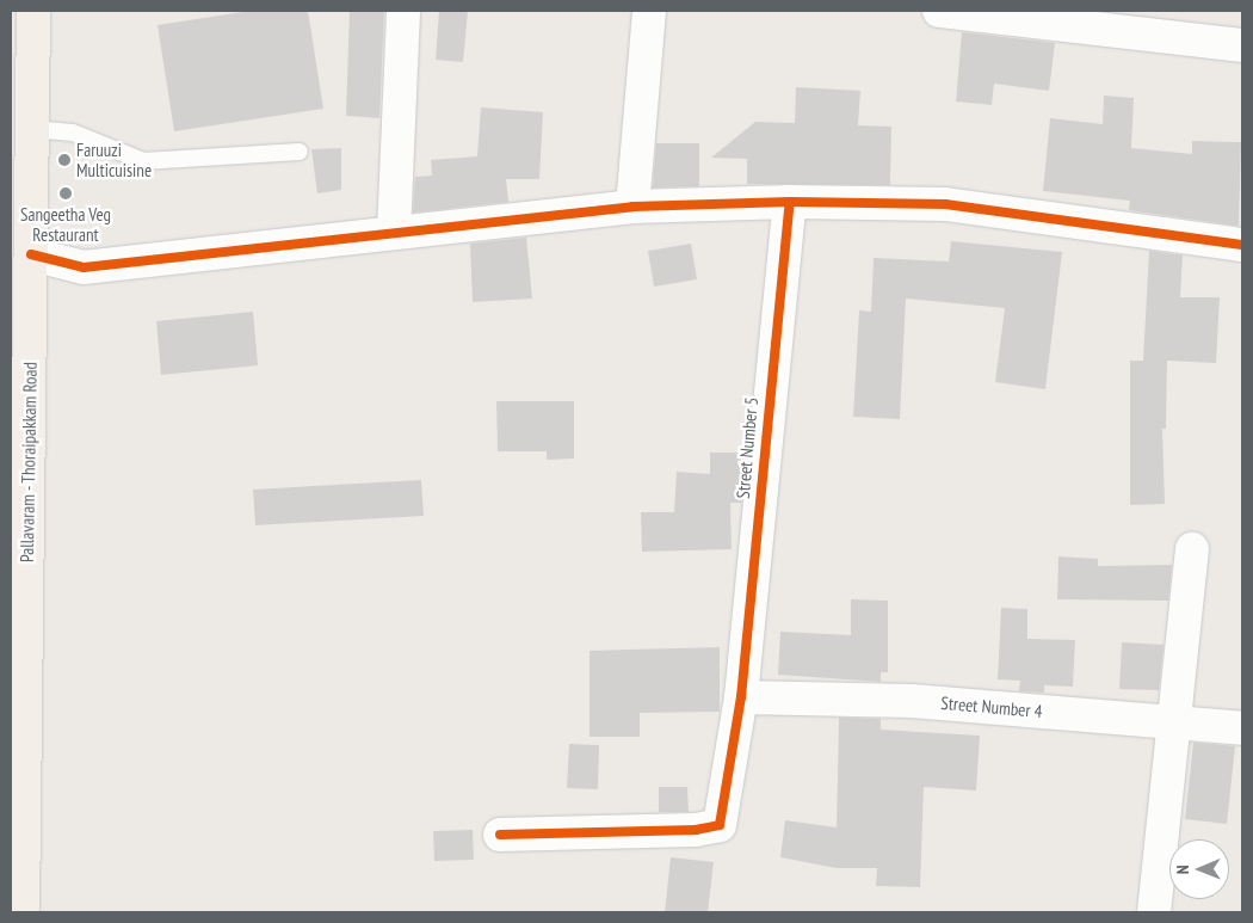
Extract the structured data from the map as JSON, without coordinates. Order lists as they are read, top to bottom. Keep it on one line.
{"streets":{"main road":["Pallavaram - Thoraipakkam Road"],"street":["Street Number 5","Street Number 4"]},"crossings":[["Street Number 5","Street Number 4"]],"places":["Faruuzi Multicuisine","Sangeetha Veg Restaurant"],"north":"left"}
